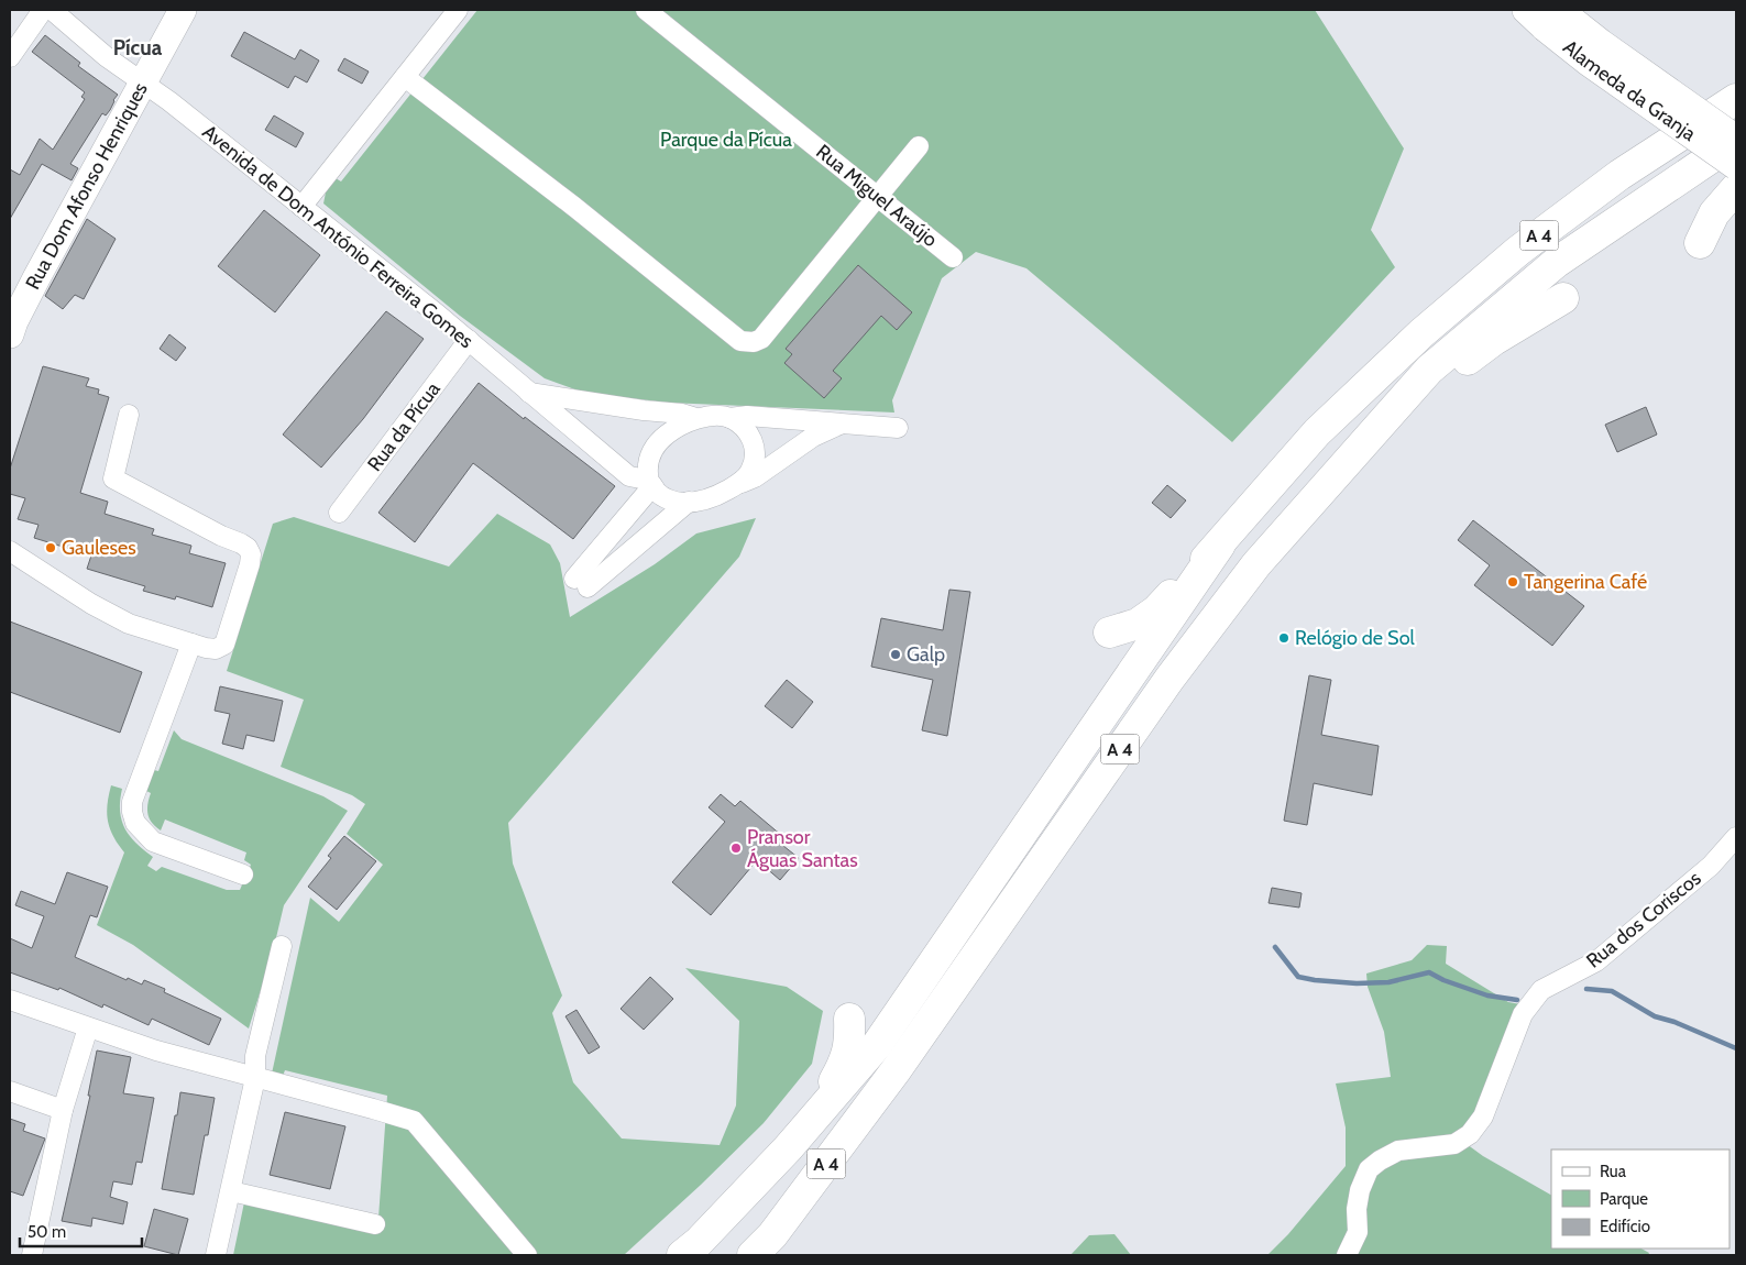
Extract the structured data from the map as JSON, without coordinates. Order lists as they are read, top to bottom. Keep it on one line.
{"streets":{"highway":["A 4"],"street":["Alameda da Granja","Rua Dom Afonso Henriques","Rua Miguel Araújo","Avenida de Dom António Ferreira Gomes","Rua da Pícua","Rua dos Coriscos"]},"crossings":[["Alameda da Granja","A 4"],["Rua Dom Afonso Henriques","Avenida de Dom António Ferreira Gomes"],["Avenida de Dom António Ferreira Gomes","Rua da Pícua"]],"districts":["Pícua"],"parks":["Parque da Pícua"],"places":["Gauleses","Tangerina Café","Relógio de Sol","Galp","Pransor Águas Santas"],"legend":["Rua","Parque","Edifício"],"scale_bar":"50 m"}
